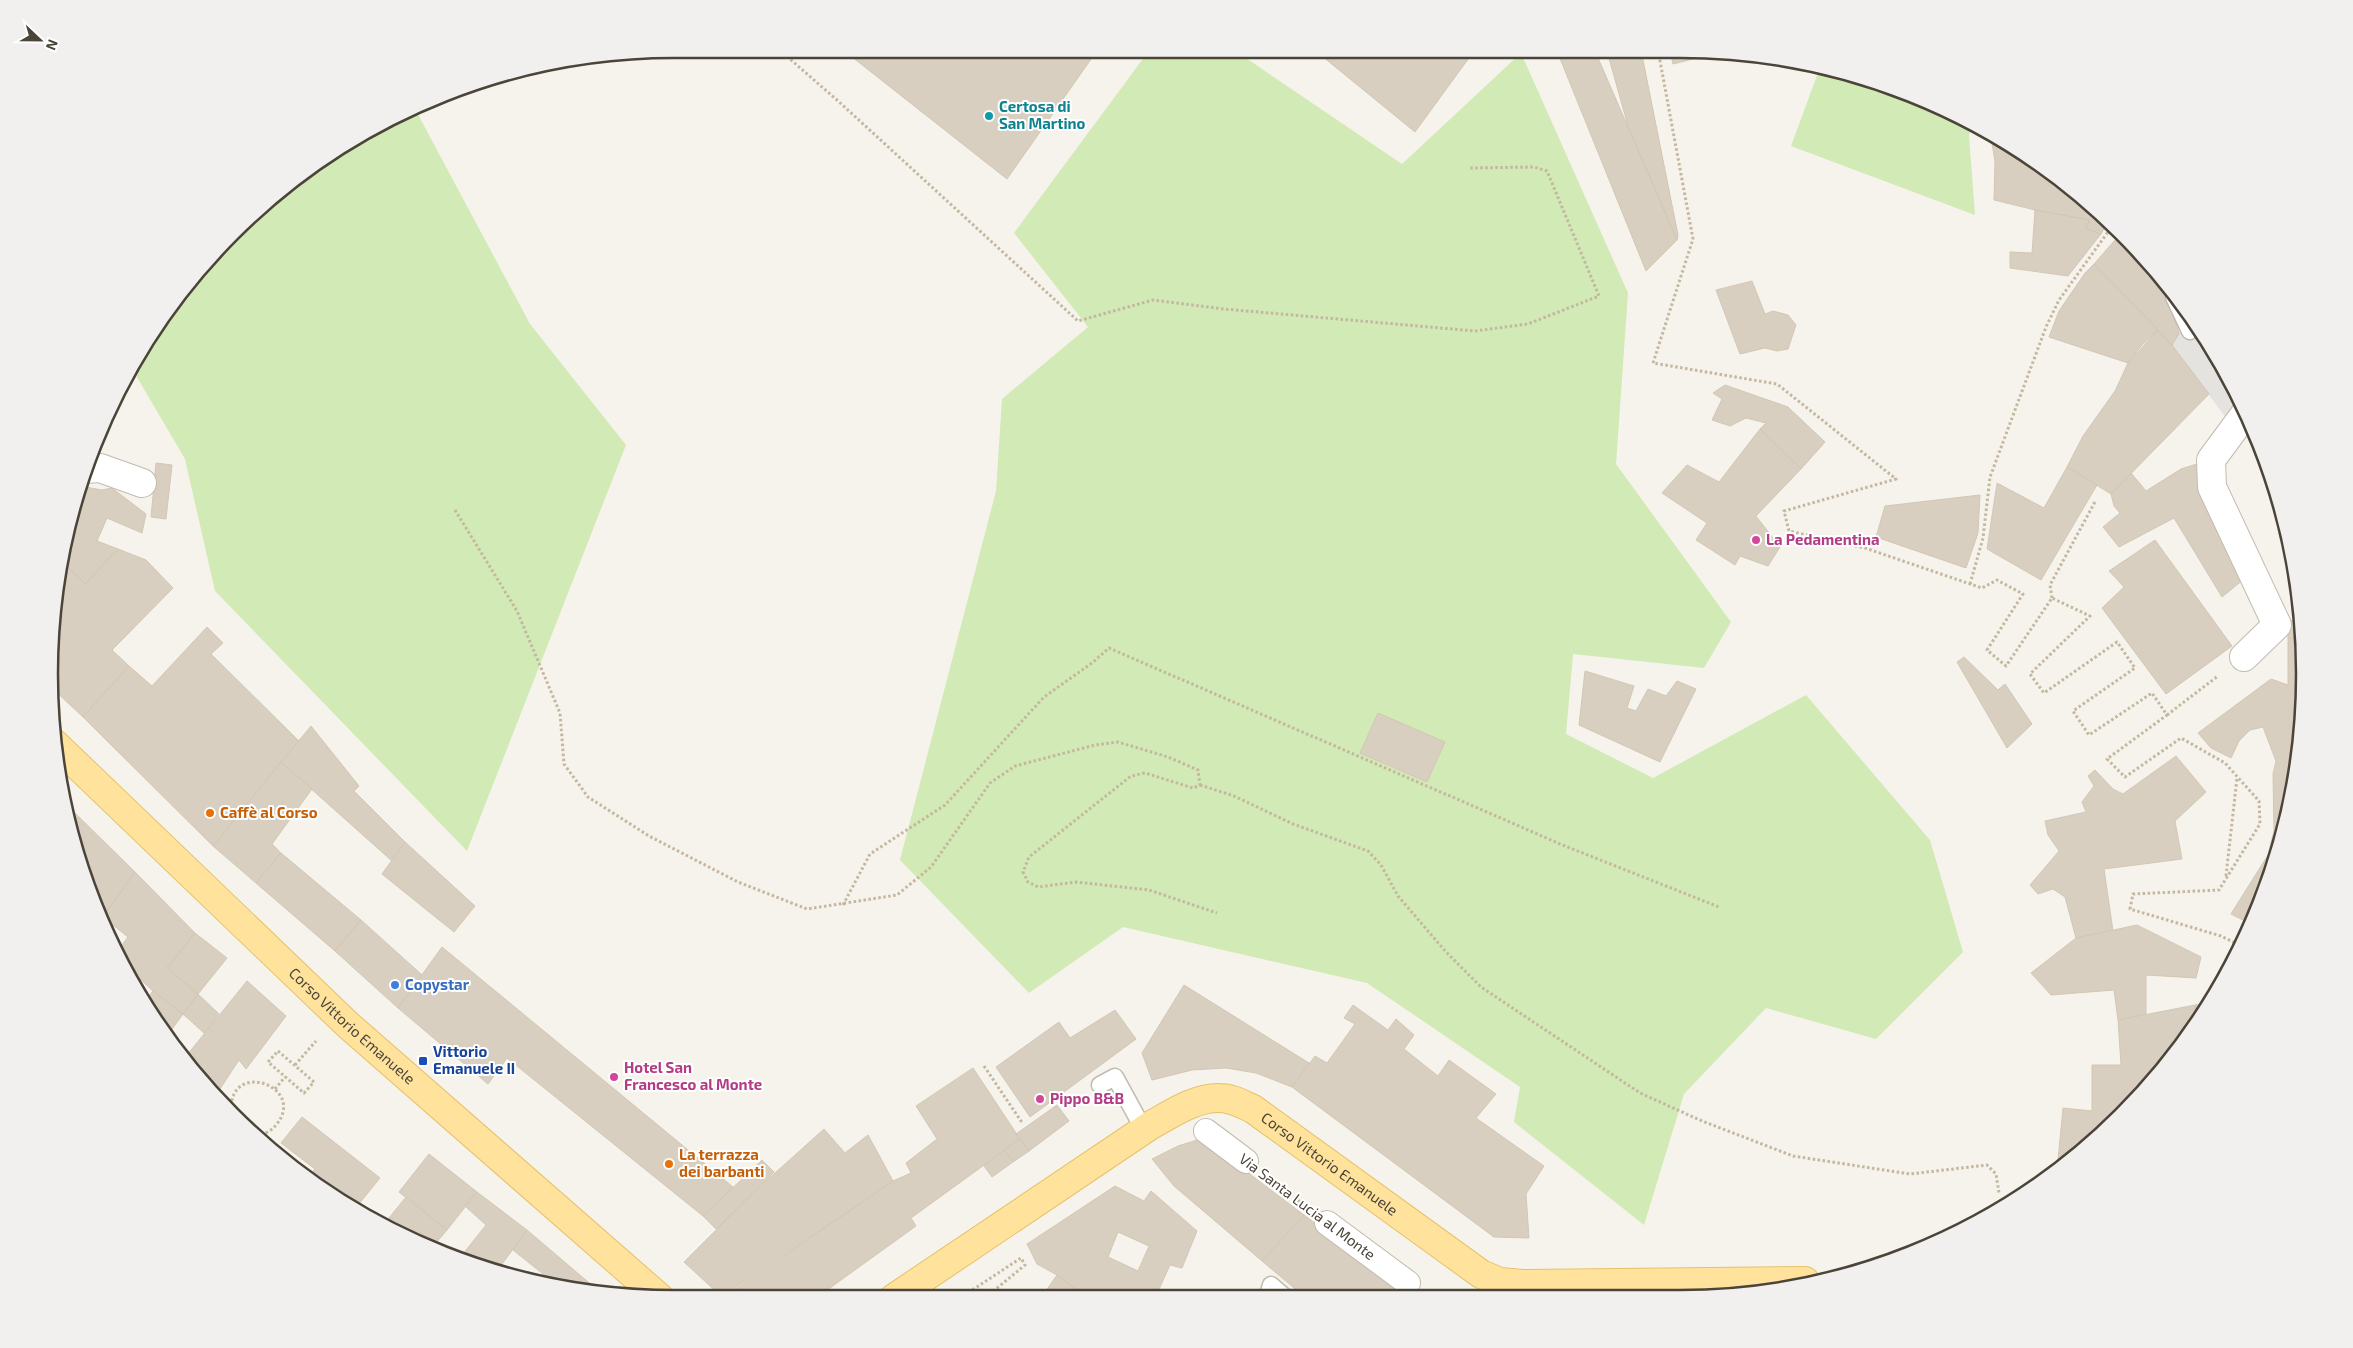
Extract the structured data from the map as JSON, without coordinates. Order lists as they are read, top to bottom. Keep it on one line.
{"streets":{"main road":["Corso Vittorio Emanuele"],"street":["Via Santa Lucia al Monte"]},"places":{"other":["Certosa di San Martino","La Pedamentina","Caffè al Corso","Copystar","Hotel San Francesco al Monte","Pippo B&B","La terrazza dei barbanti"],"transit":["Vittorio Emanuele II"]},"north":"right"}
